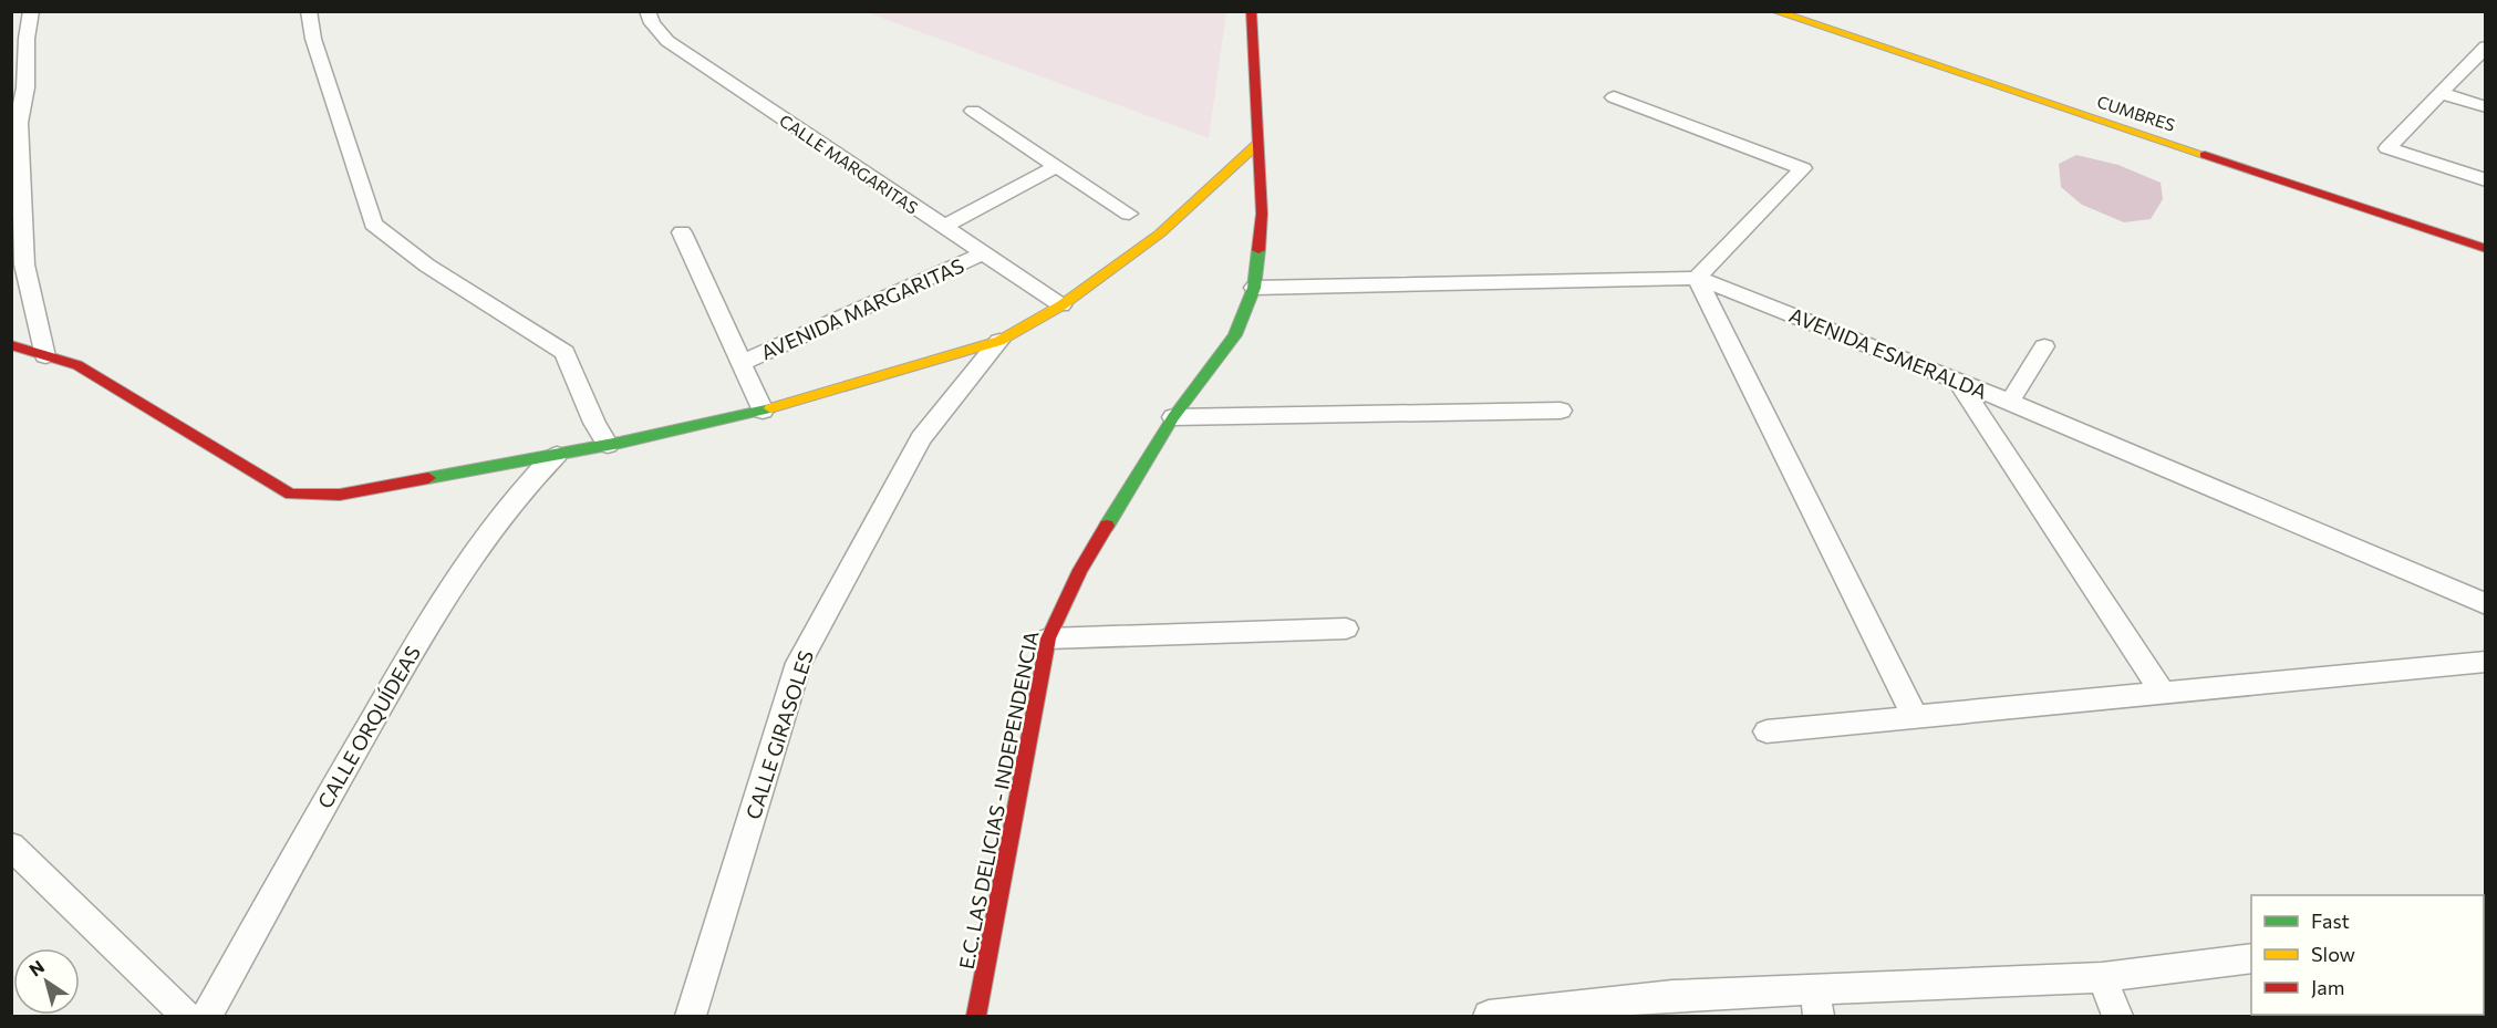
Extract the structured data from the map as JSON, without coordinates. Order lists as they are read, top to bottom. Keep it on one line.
{"streets":{"street":["CUMBRES","CALLE MARGARITAS","AVENIDA MARGARITAS","AVENIDA ESMERALDA","CALLE ORQUÍDEAS","CALLE GIRASOLES","E.C. LAS DELICIAS - INDEPENDENCIA"]},"crossings":[["CALLE MARGARITAS","AVENIDA MARGARITAS"],["AVENIDA ESMERALDA","E.C. LAS DELICIAS - INDEPENDENCIA"]],"legend":["Fast","Slow","Jam"],"north":"top left"}
